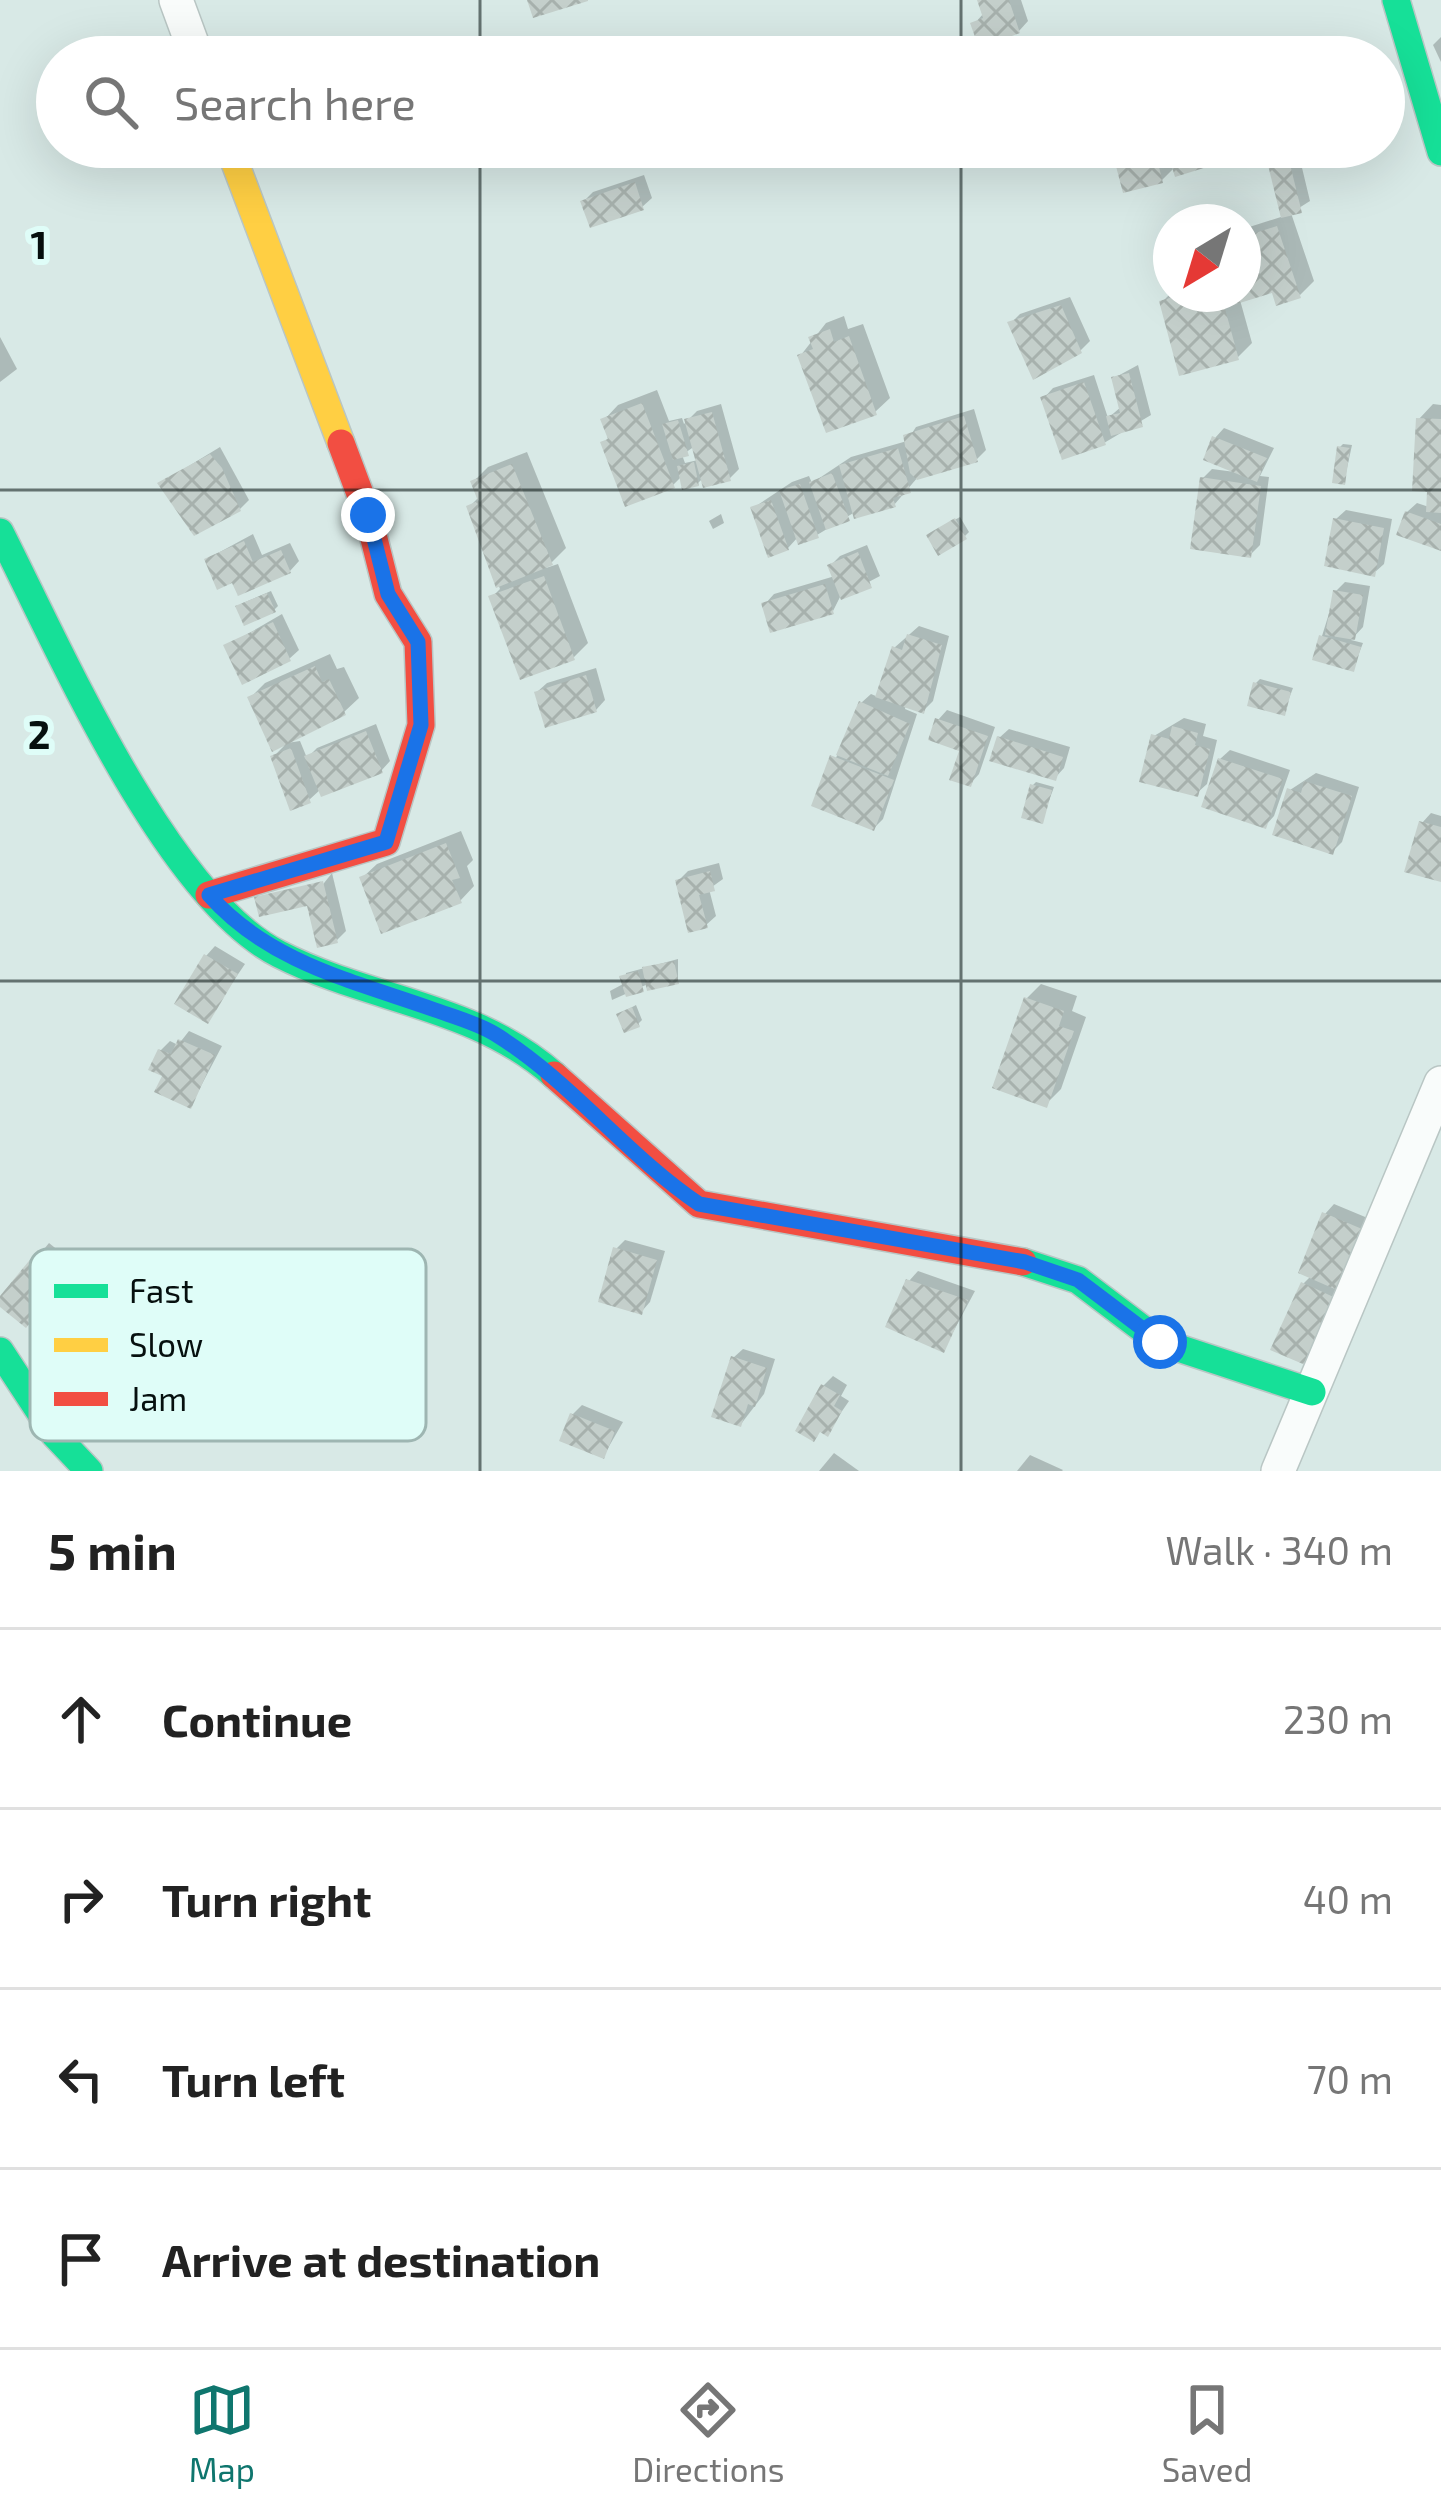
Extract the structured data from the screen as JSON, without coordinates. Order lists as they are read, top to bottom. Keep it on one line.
{"legend":["Fast","Slow","Jam"],"north":"bottom left","page":{"search":"Search here","heading":["5 min","Walk · 340 m"],"list":[["Continue","230 m"],["Turn right","40 m"],["Turn left","70 m"],"Arrive at destination"],"nav":["Map","Directions","Saved"]},"grid":{"rows":["1","2"]}}
